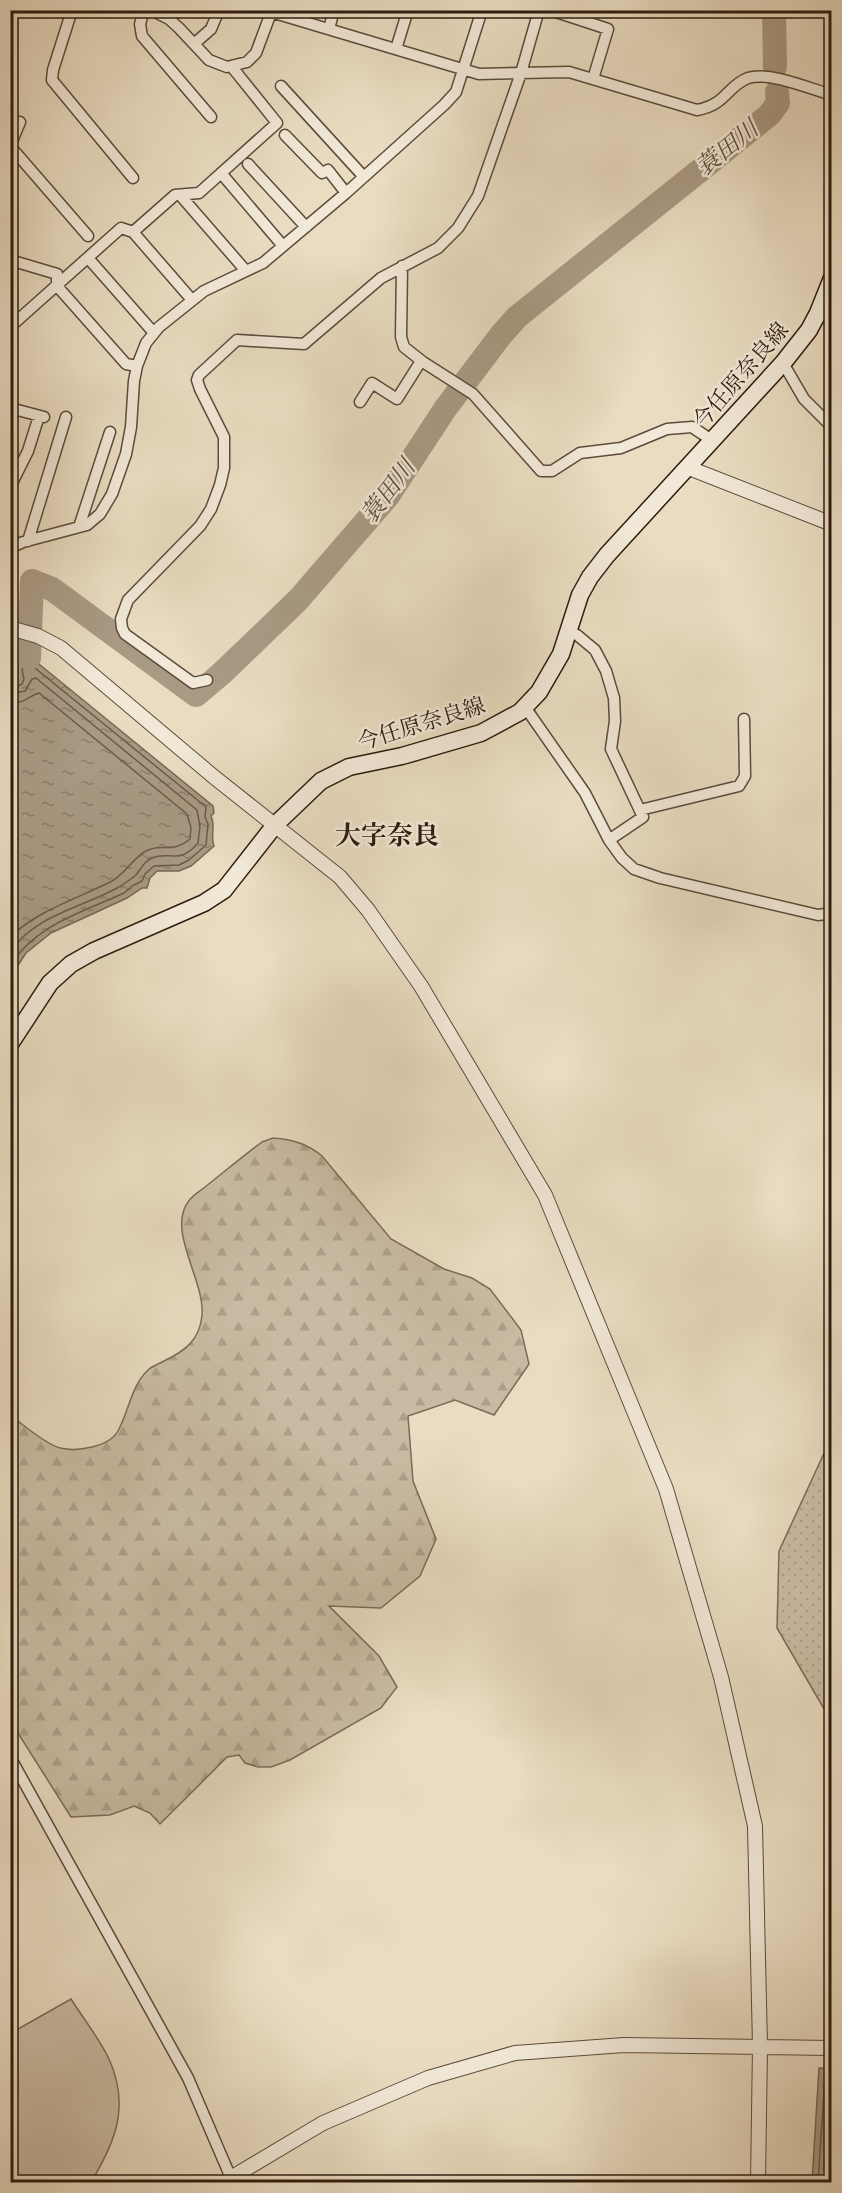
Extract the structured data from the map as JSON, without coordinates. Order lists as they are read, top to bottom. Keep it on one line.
{"streets":{"main road":["今任原奈良線"]},"districts":["大字奈良"],"water":["蓑田川"]}
